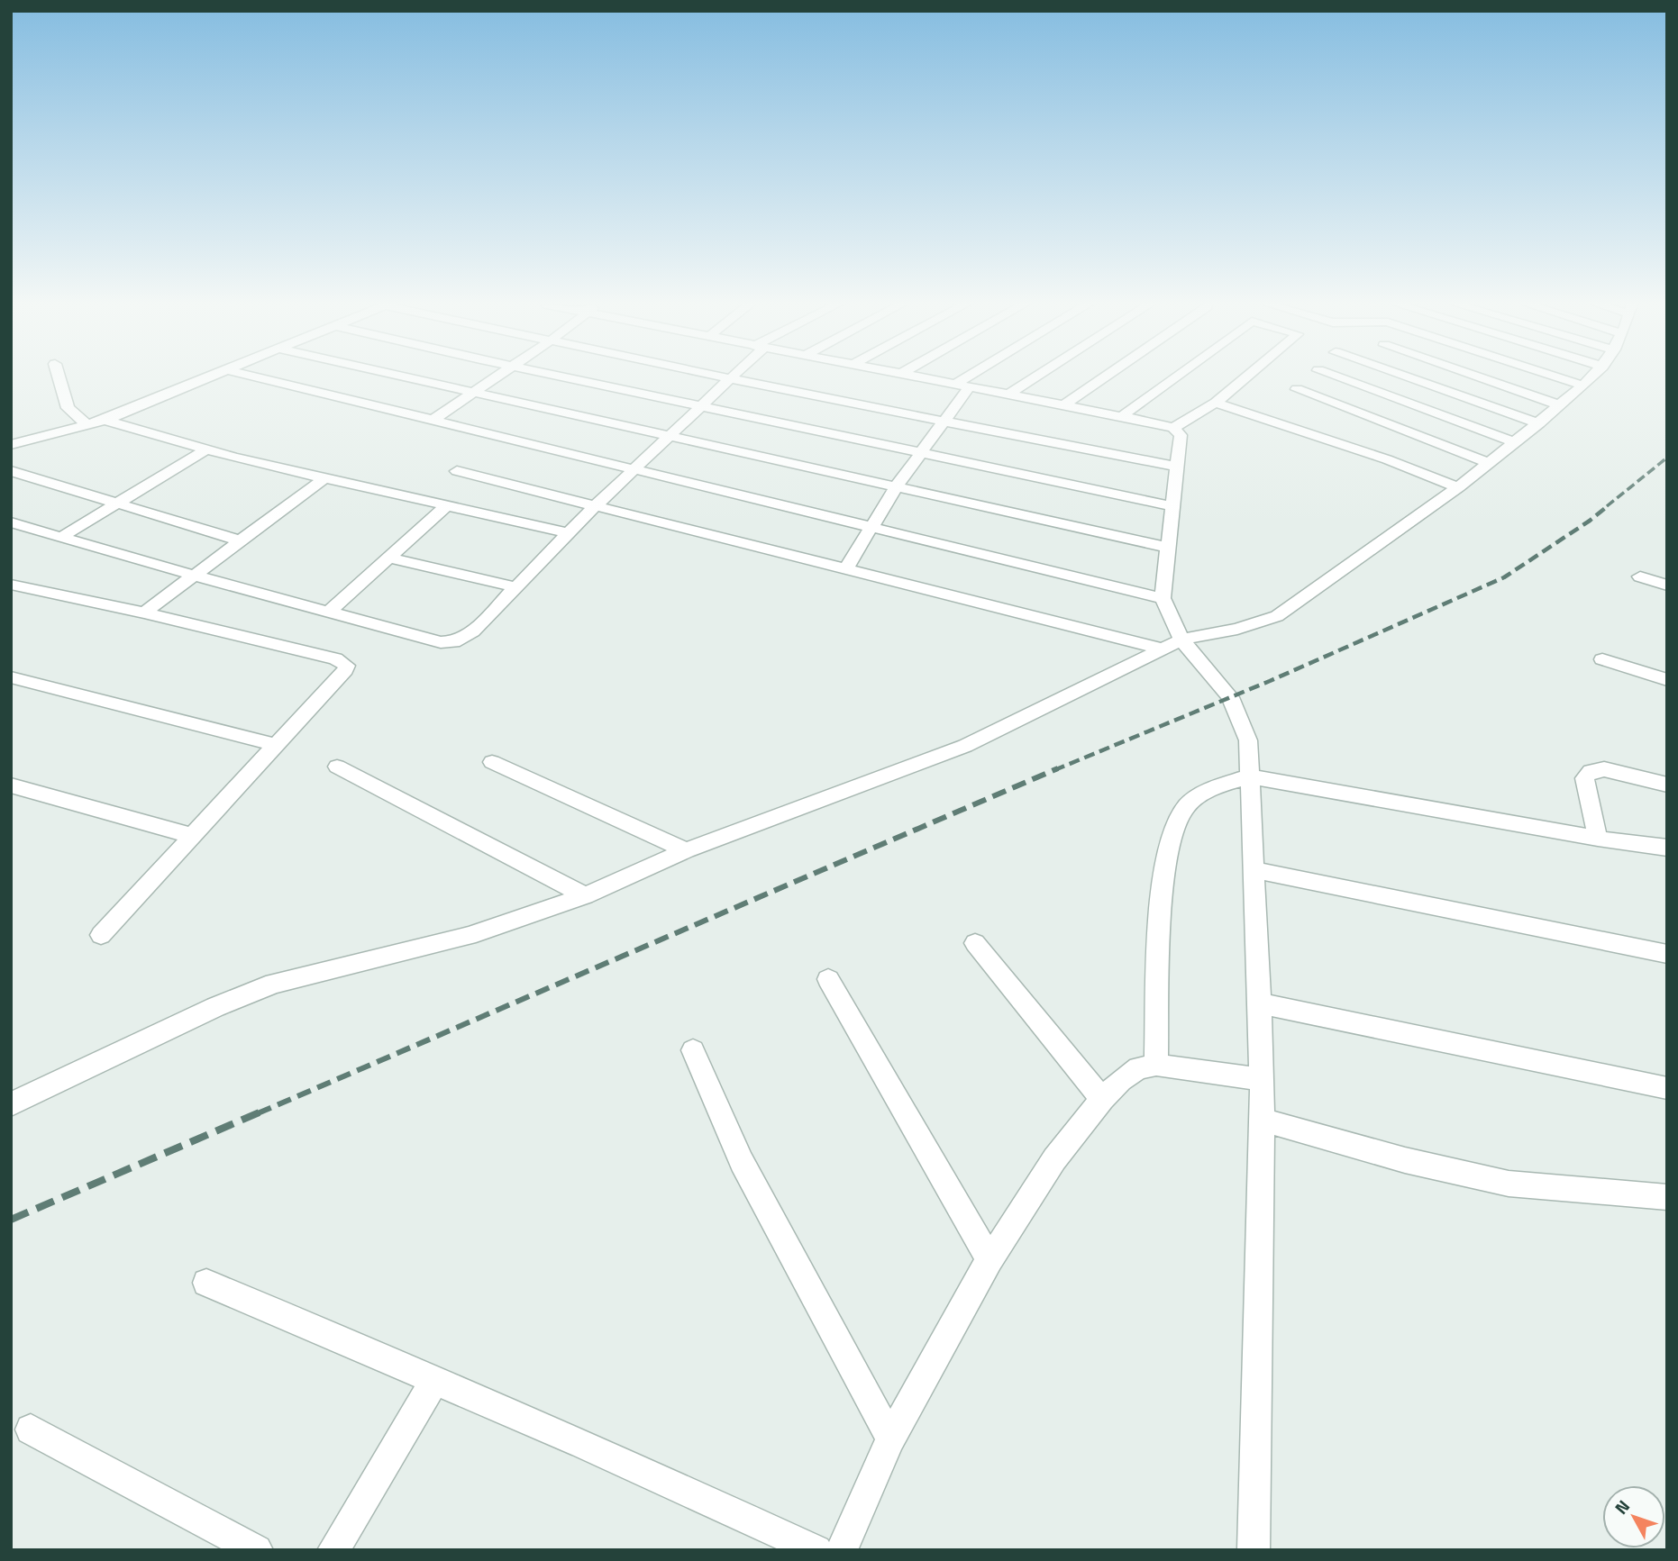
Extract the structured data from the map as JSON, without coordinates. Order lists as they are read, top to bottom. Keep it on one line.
{"north":"top left"}
